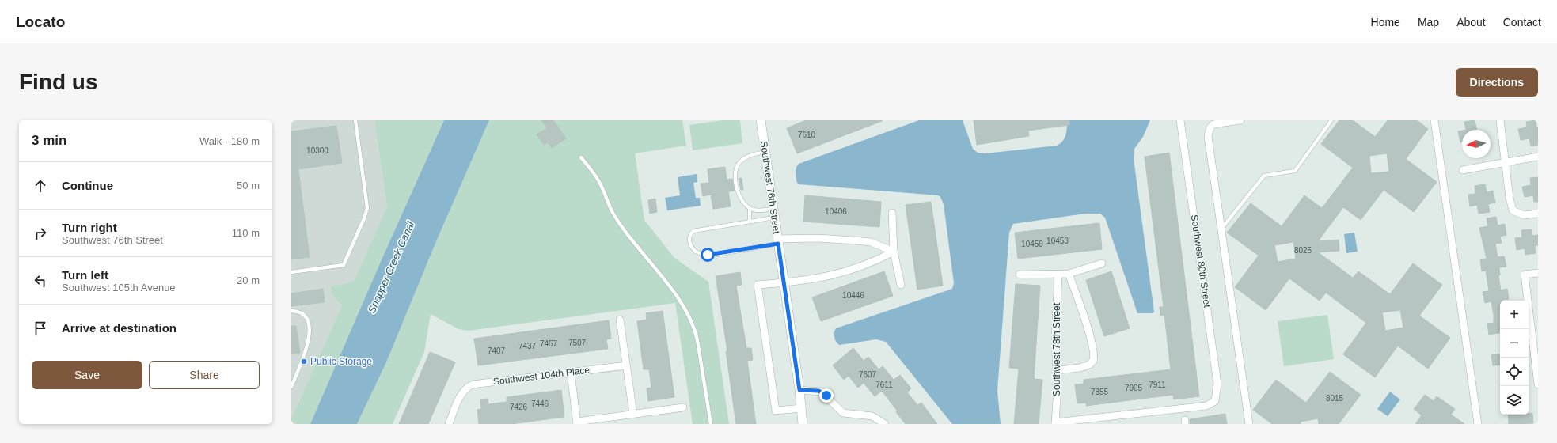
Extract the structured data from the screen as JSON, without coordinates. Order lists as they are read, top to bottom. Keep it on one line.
{"streets":{"street":["Southwest 76th Street","Southwest 80th Street","Southwest 78th Street","Southwest 104th Place"]},"crossings":[["Southwest 80th Street","Southwest 78th Street"]],"water":["Snapper Creek Canal"],"places":["Public Storage"],"house_numbers":["7610","10300","10406","10453","10459","8025","10446","7507","7457","7437","7407","7607","7611","7911","7905","7855","8015","7446","7426"],"north":"left","page":{"header":"Locato","nav":["Home","Map","About","Contact"],"buttons":["Directions",["Save","Share"]],"title":"Find us","heading":["3 min","Walk · 180 m"],"list":[["Continue","50 m"],["Turn right","Southwest 76th Street","110 m"],["Turn left","Southwest 105th Avenue","20 m"],"Arrive at destination"],"map_buttons":["+","−"]}}
